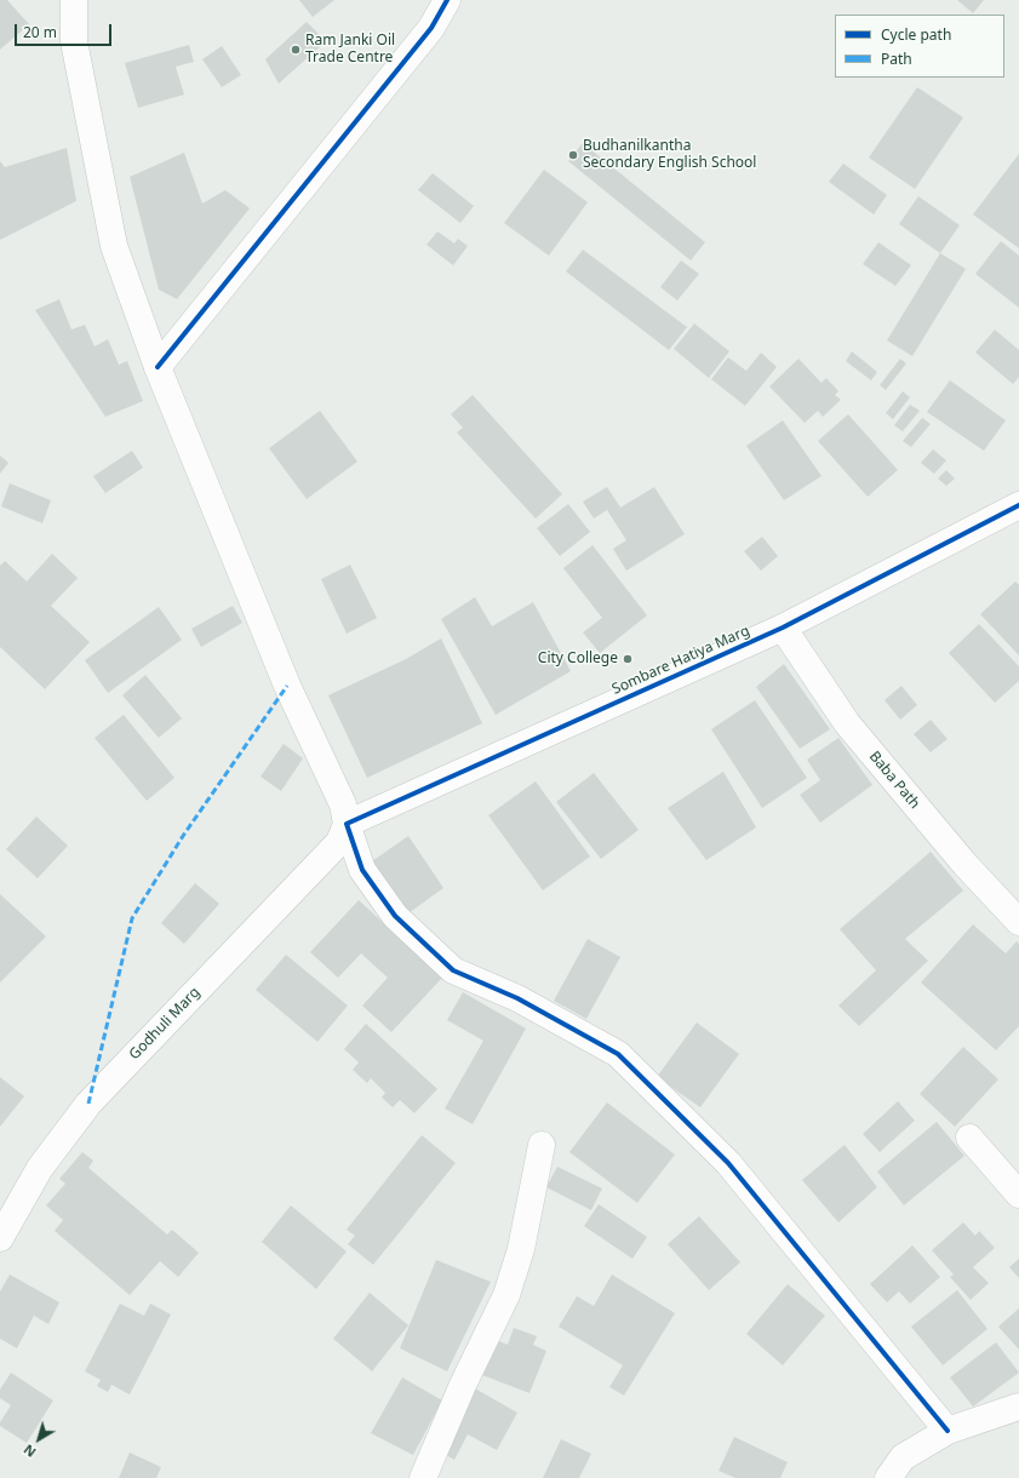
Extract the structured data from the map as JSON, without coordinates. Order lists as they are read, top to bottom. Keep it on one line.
{"streets":{"street":["Sombare Hatiya Marg","Baba Path","Godhuli Marg"]},"crossings":[["Sombare Hatiya Marg","Baba Path"],["Sombare Hatiya Marg","Godhuli Marg"]],"places":["Ram Janki Oil Trade Centre","Budhanilkantha Secondary English School","City College"],"legend":["Cycle path","Path"],"scale_bar":"20 m","north":"bottom left"}
